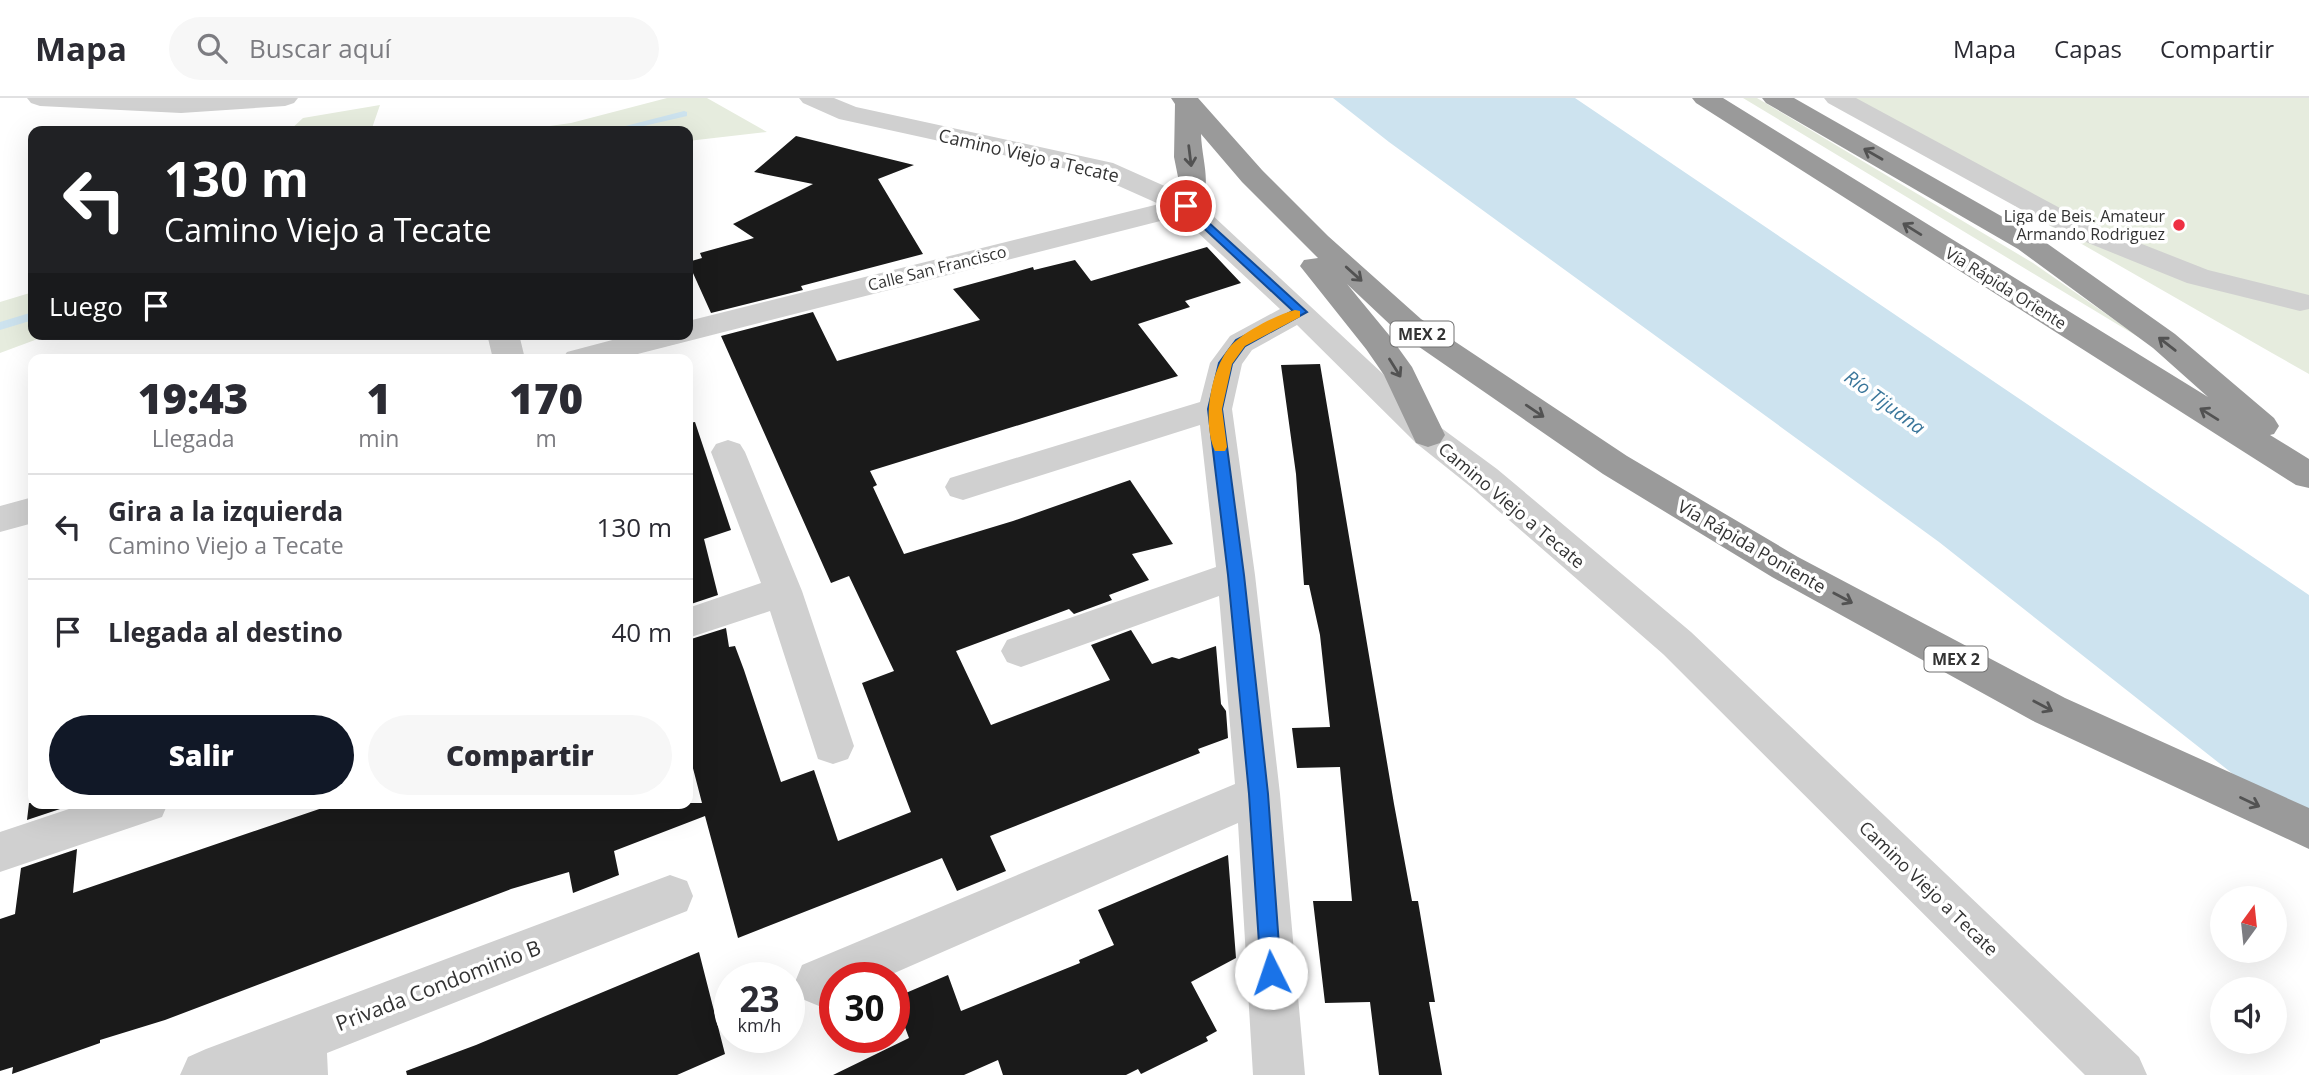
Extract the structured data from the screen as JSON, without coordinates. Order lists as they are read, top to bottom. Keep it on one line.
{"streets":{"highway":["Vía Rápida Oriente","MEX 2","Vía Rápida Poniente"],"street":["Camino Viejo a Tecate","Calle San Francisco","Privada Condominio B"]},"crossings":[["Camino Viejo a Tecate","Calle San Francisco"],["MEX 2","Vía Rápida Poniente"]],"water":["Río Tijuana"],"places":["Liga de Beis. Amateur Armando Rodriguez"],"north":"top","page":{"header":"Mapa","search":"Buscar aquí","nav":["Mapa","Capas","Compartir"],"turn":["130 m","Camino Viejo a Tecate"],"then":"Luego","eta":["19:43","Llegada","1","min","170","m"],"list":[{"name":"Gira a la izquierda","note":"Camino Viejo a Tecate","value":"130 m"},{"name":"Llegada al destino","value":"40 m"}],"buttons":["Salir","Compartir"],"speed":"23 km/h","limit":"30"}}
